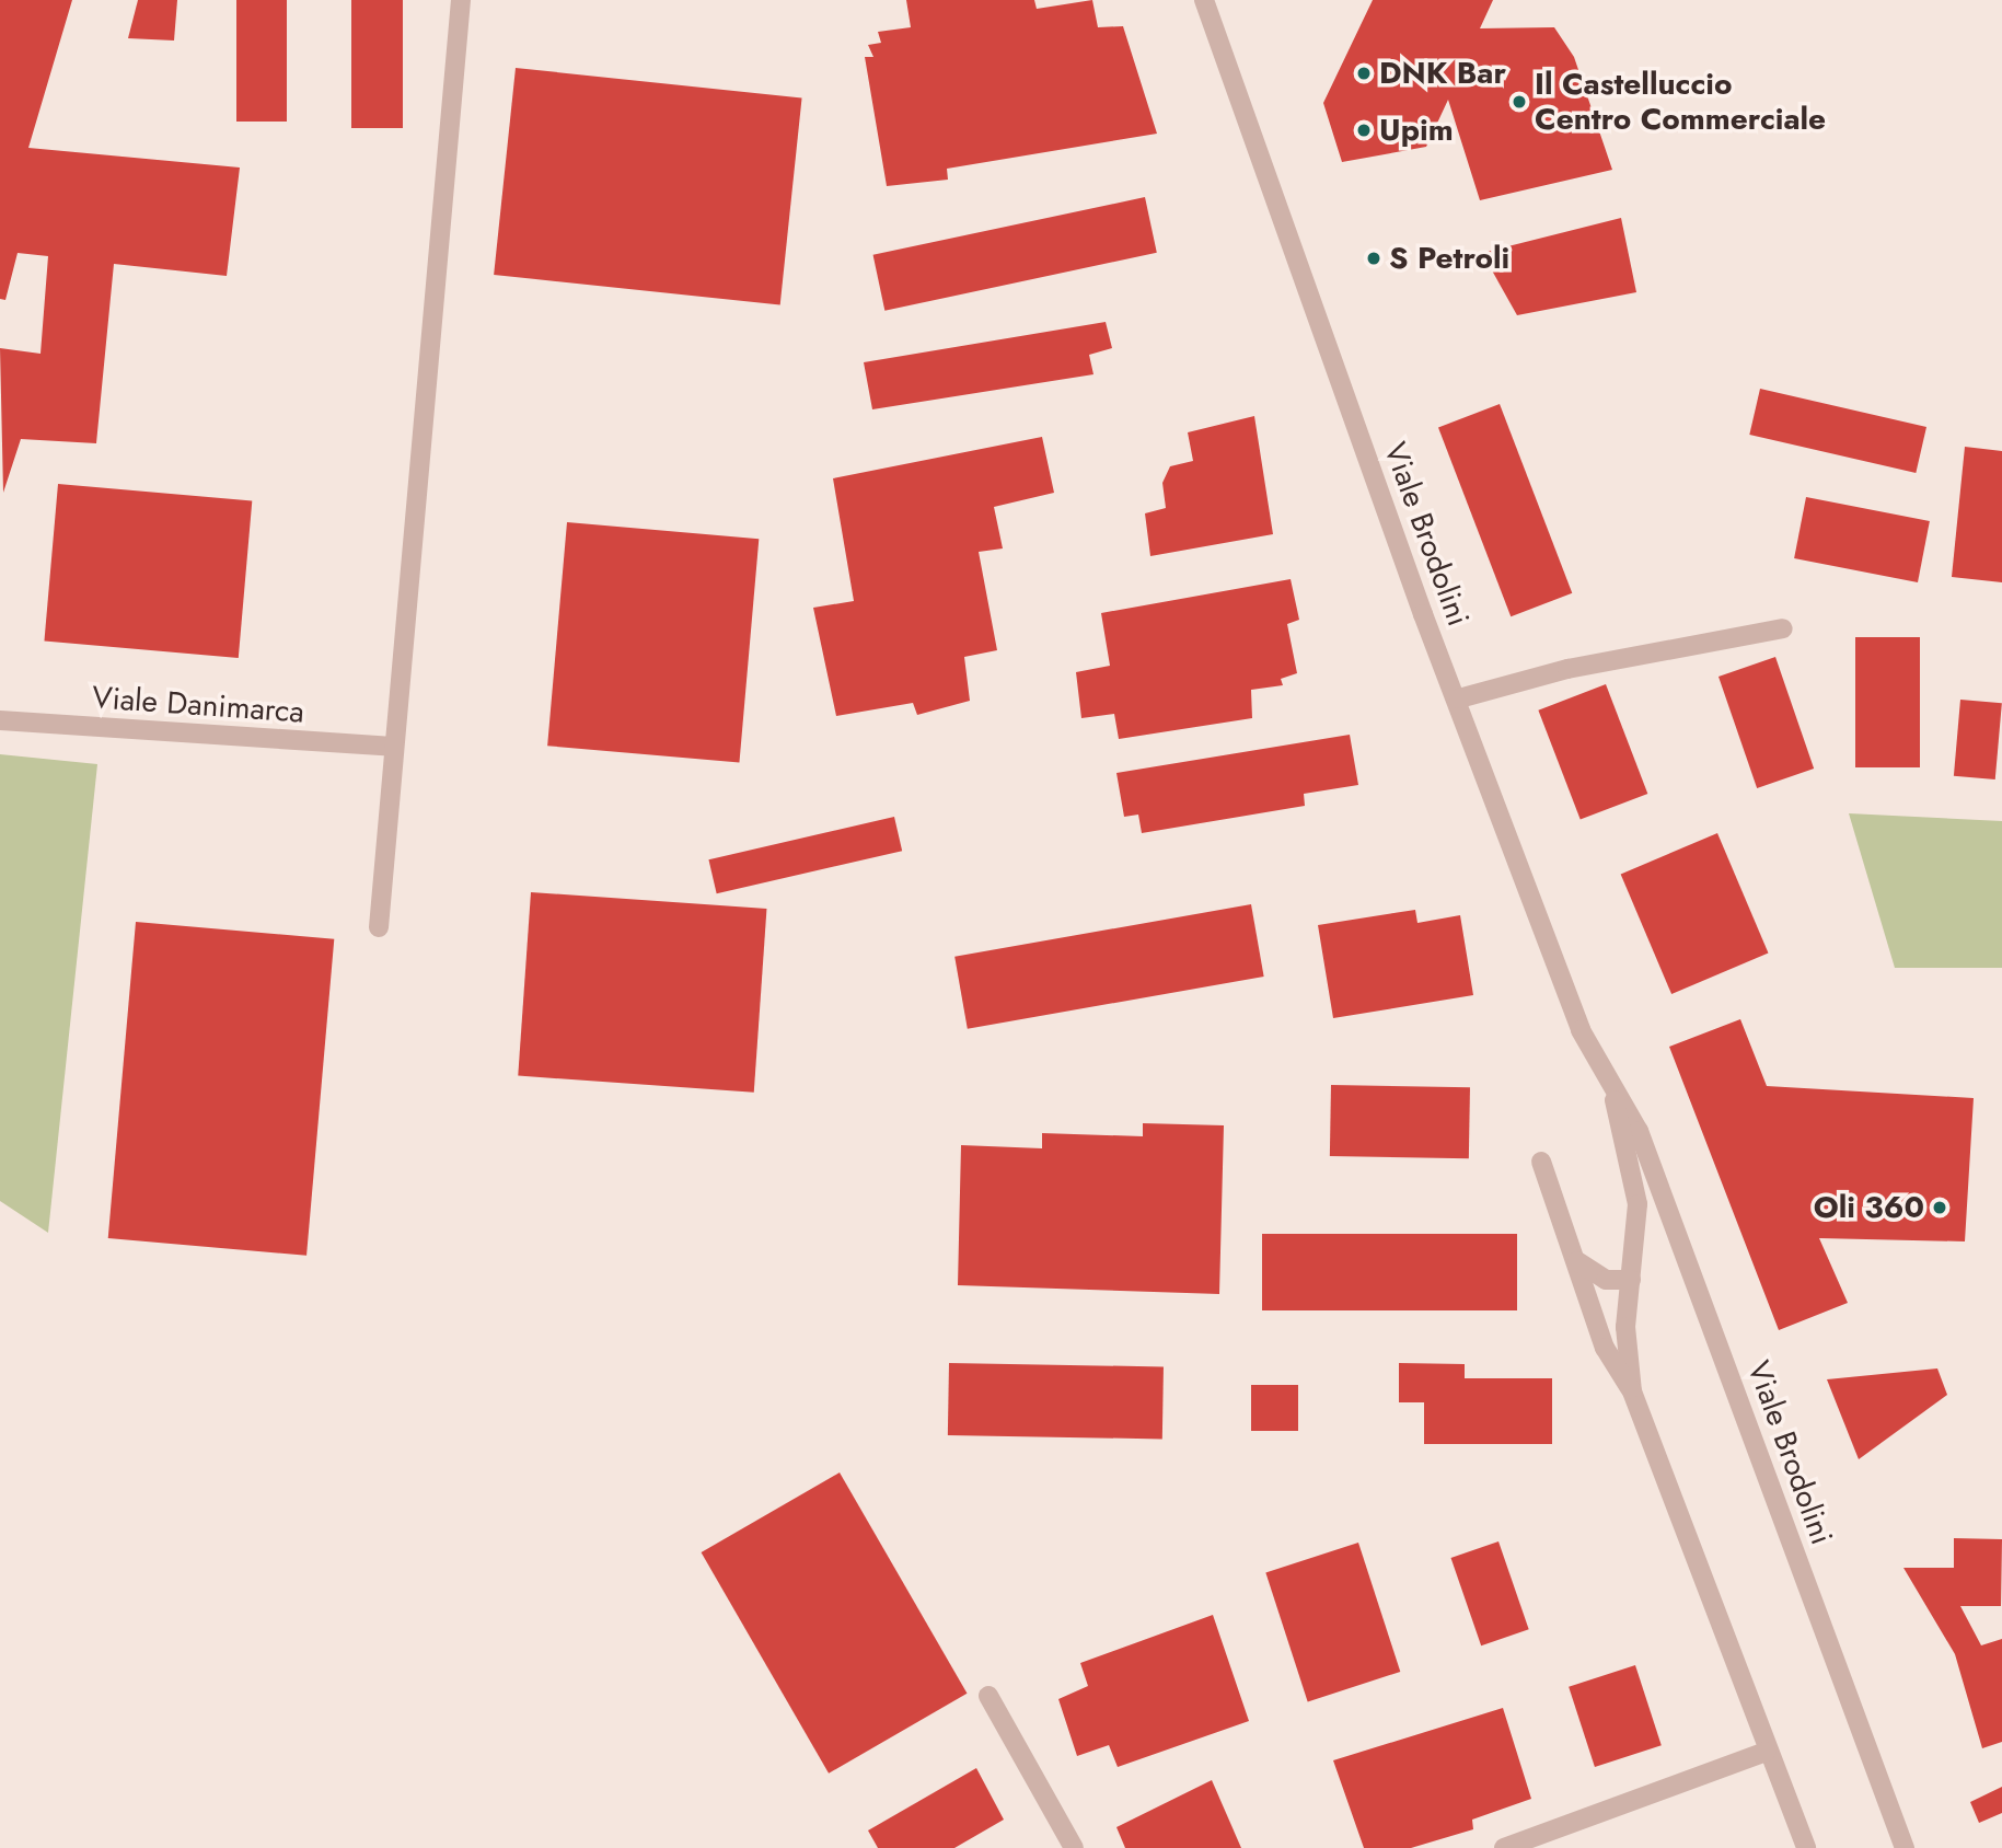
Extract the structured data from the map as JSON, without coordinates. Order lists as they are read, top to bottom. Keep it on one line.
{"streets":{"street":["Viale Brodolini","Viale Danimarca"]},"places":["DNK Bar","Il Castelluccio Centro Commerciale","Upim","S Petroli","Oli 360"]}
